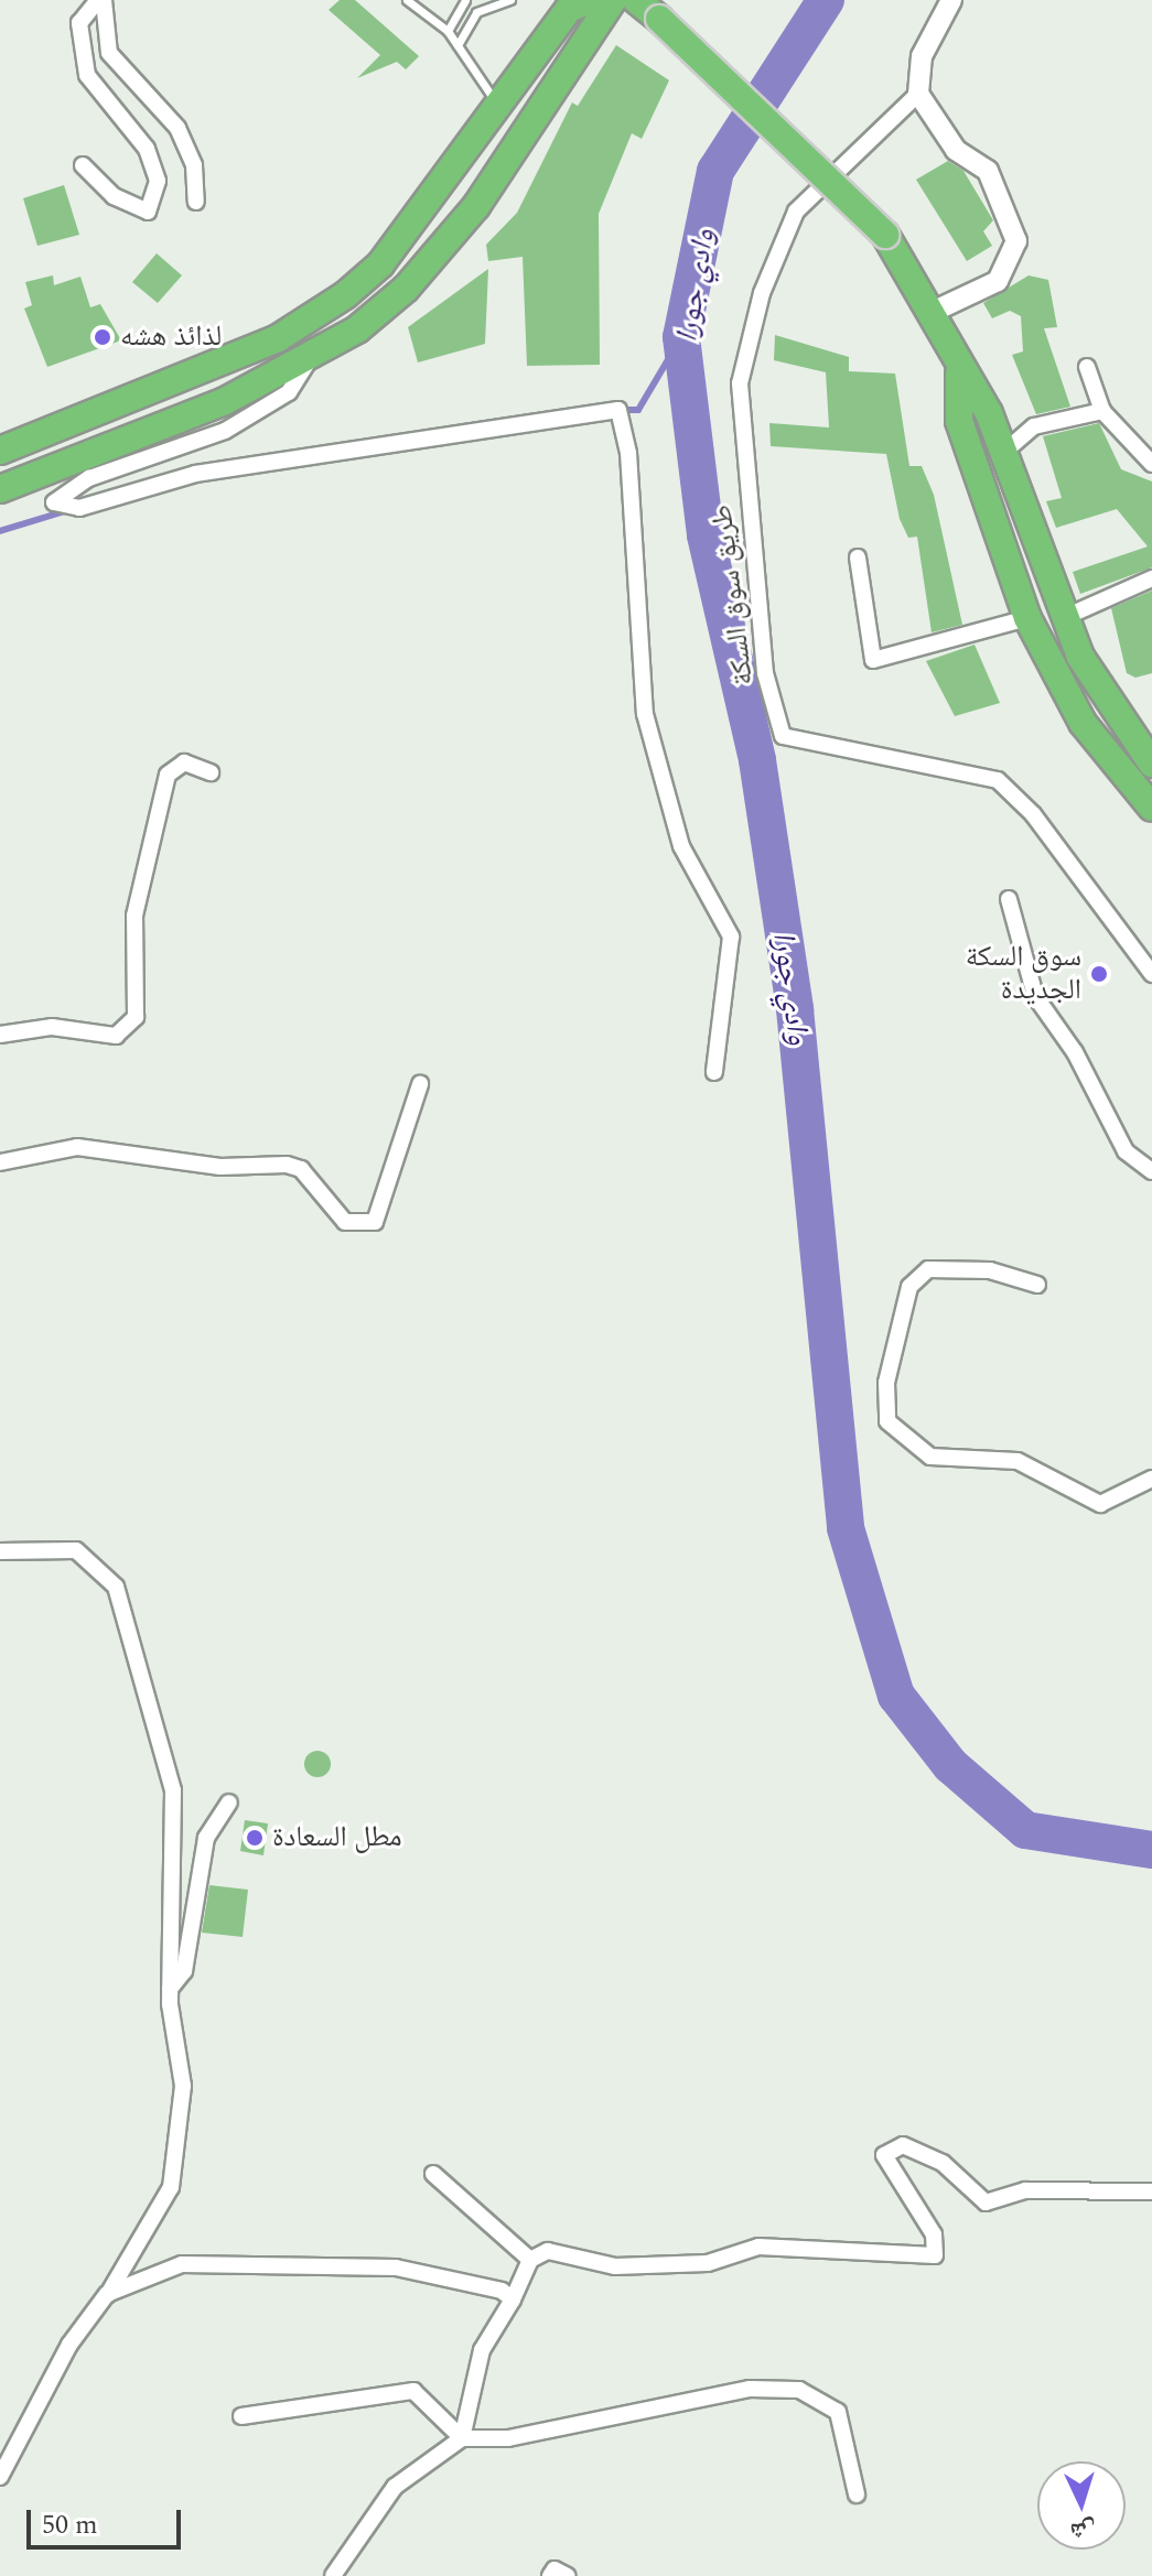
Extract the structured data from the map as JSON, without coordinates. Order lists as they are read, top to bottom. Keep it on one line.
{"streets":{"street":["طريق سوق السكة"]},"water":["وادي جورا"],"places":["لذائذ هشه","سوق السكة الجديدة","مطل السعادة"],"scale_bar":"50 m","north":"bottom"}
